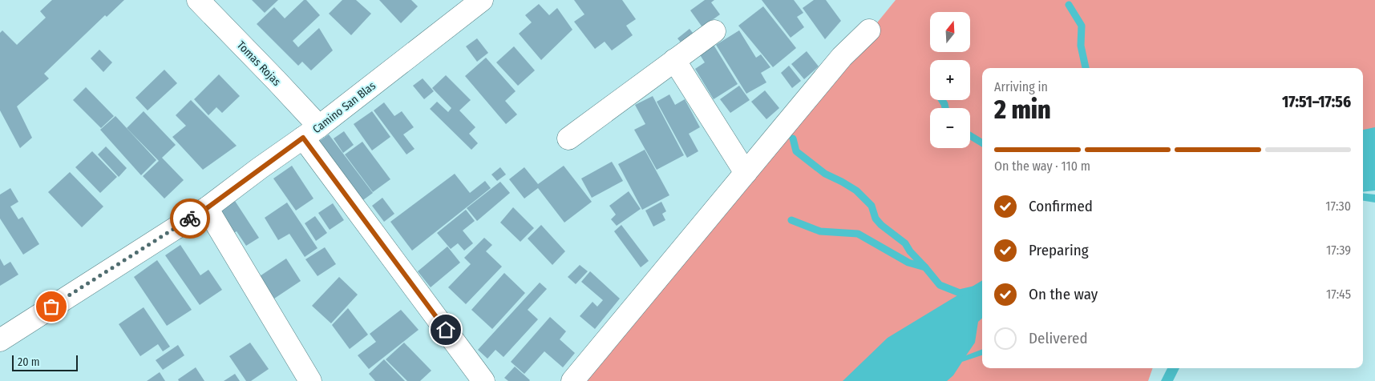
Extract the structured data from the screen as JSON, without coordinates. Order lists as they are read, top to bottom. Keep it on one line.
{"streets":{"street":["Tomas Rojas","Camino San Blas"]},"crossings":[["Tomas Rojas","Camino San Blas"]],"scale_bar":"20 m","north":"top","page":{"map_buttons":["+","−"],"heading":["2 min","Arriving in","17:51–17:56"],"bar":"On the way · 110 m","list":[["Confirmed","17:30"],["Preparing","17:39"],["On the way","17:45"],"Delivered"],"scale":"20 m"}}
